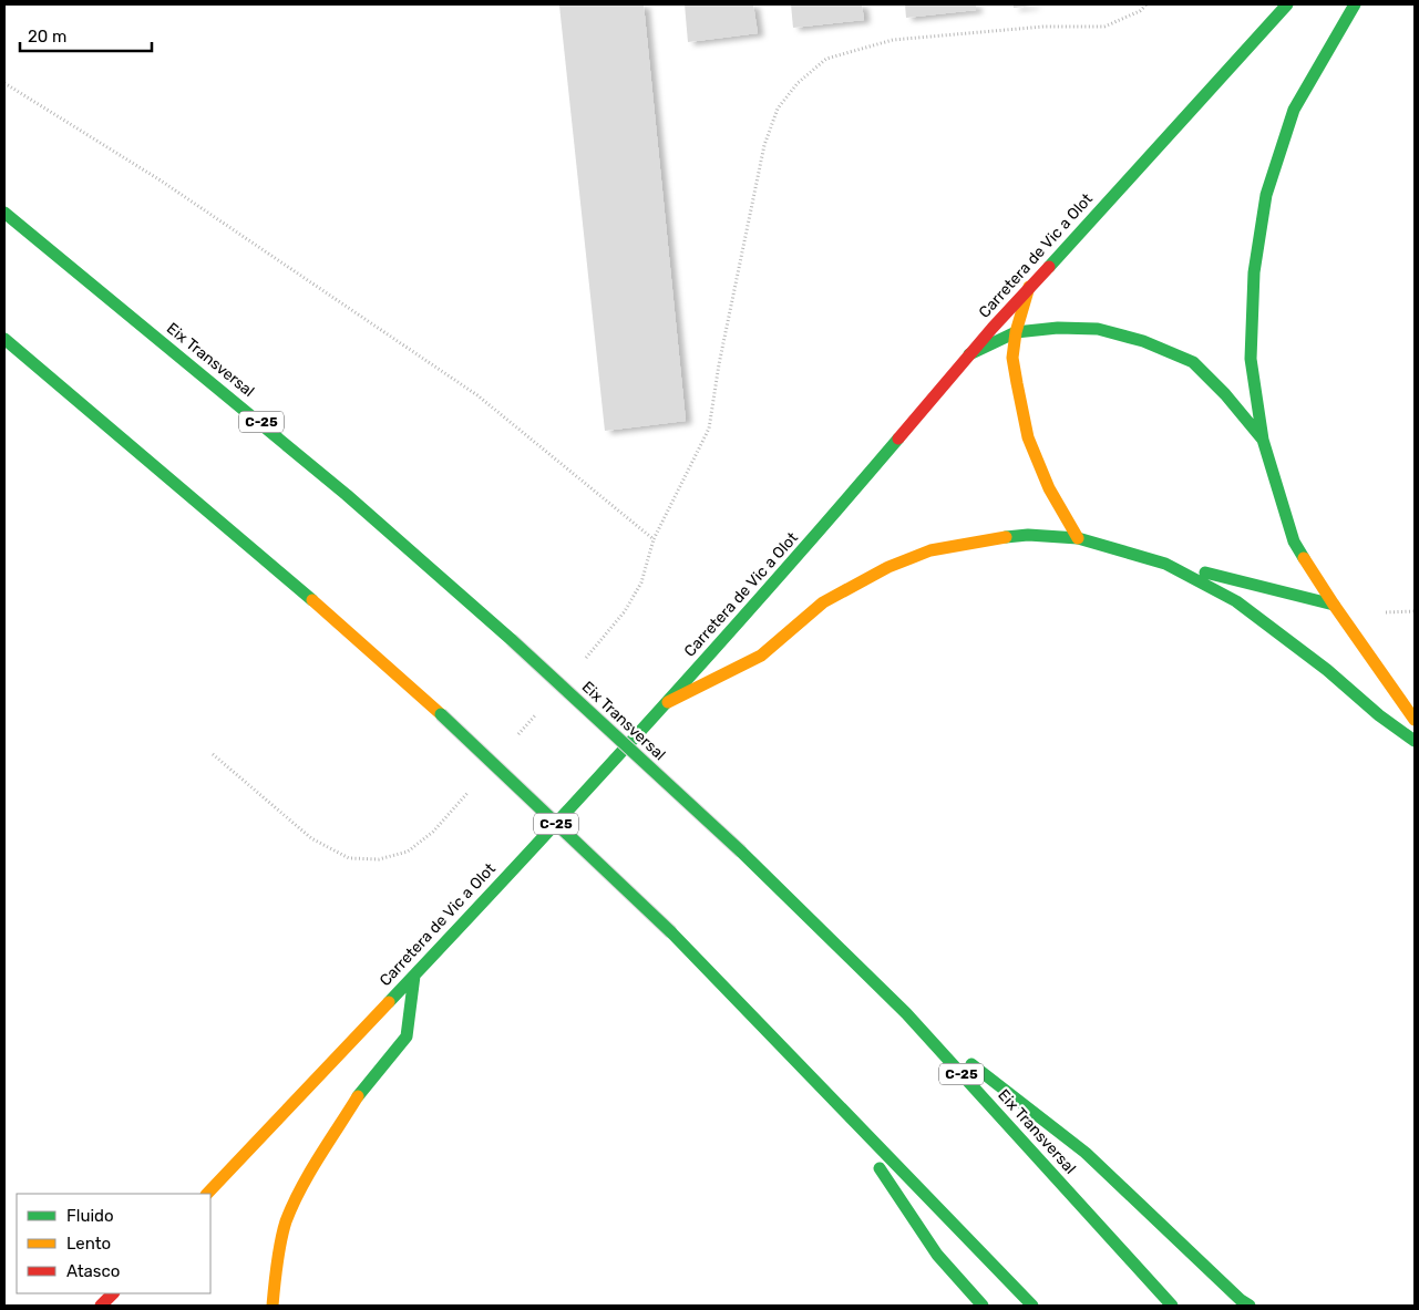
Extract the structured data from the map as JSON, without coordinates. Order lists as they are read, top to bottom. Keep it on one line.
{"streets":{"main road":["Carretera de Vic a Olot","Eix Transversal","C-25"]},"legend":["Fluido","Lento","Atasco"],"scale_bar":"20 m"}
